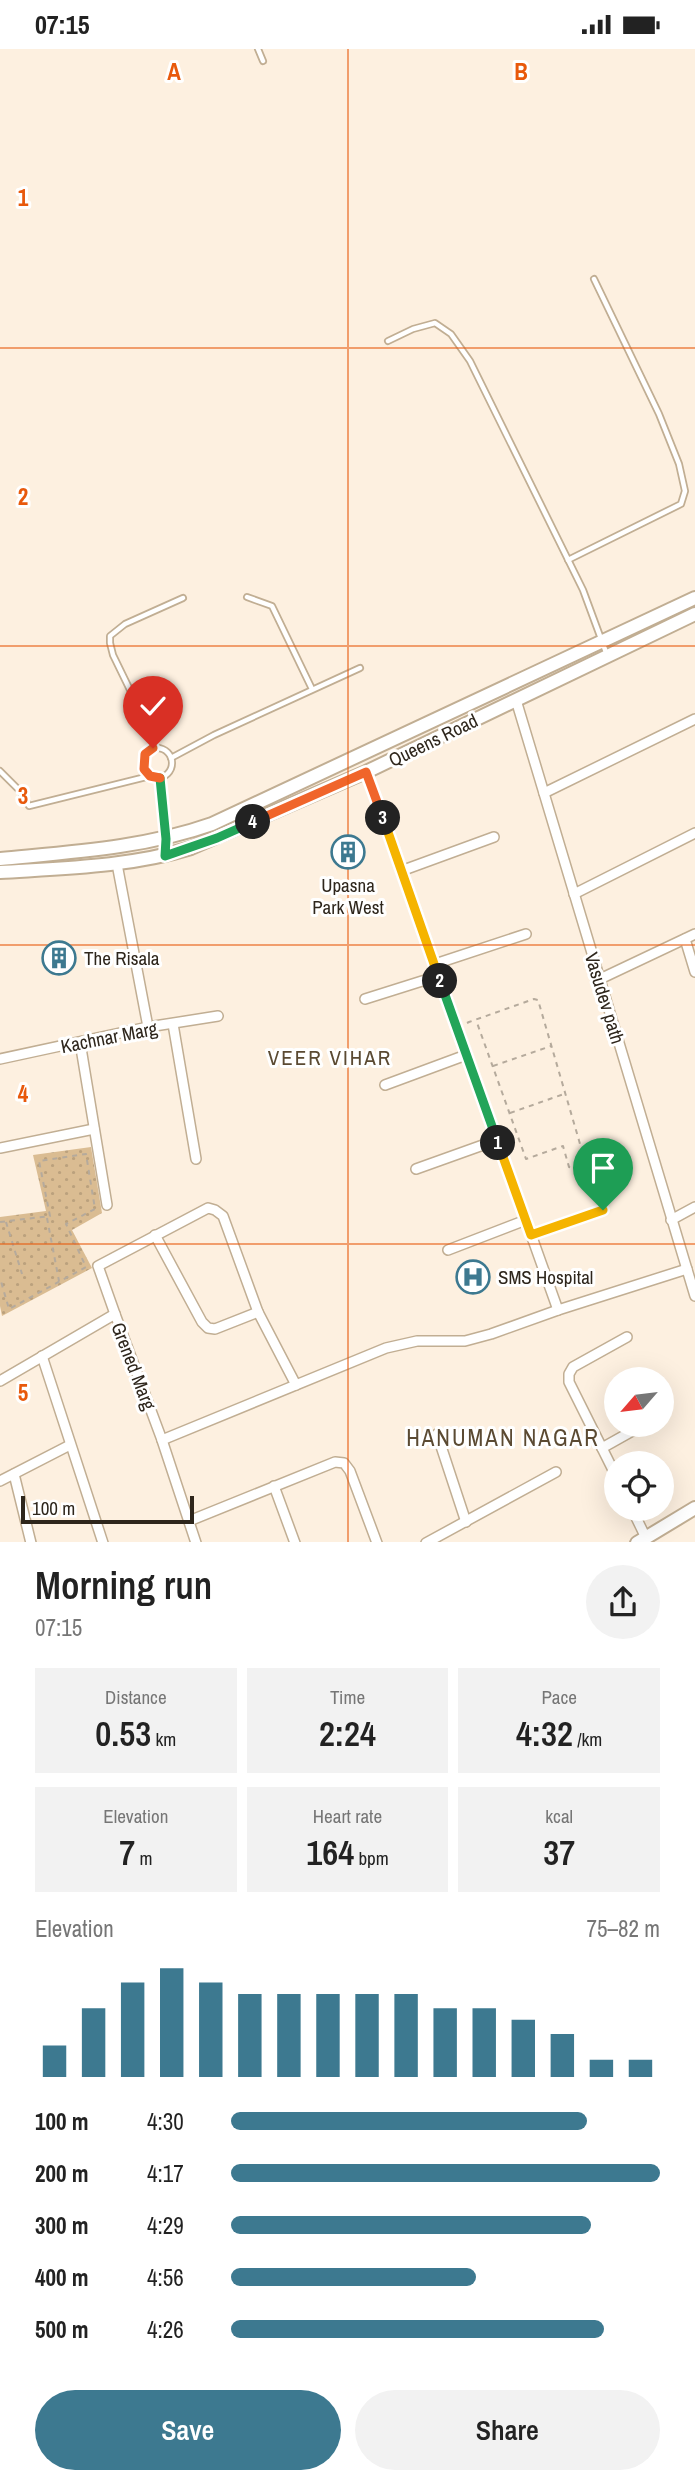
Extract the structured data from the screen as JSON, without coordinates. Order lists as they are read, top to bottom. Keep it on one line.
{"streets":{"street":["Queens Road","Vasudev path","Kachnar Marg","Grened Marg"]},"crossings":[["Queens Road","Vasudev path"]],"districts":["VEER VIHAR","HANUMAN NAGAR"],"places":{"building":["Upasna Park West","The Risala"],"hospital":["SMS Hospital"]},"scale_bar":"100 m","north":"bottom left","page":{"status":"07:15","pins":["3","4","2","1"],"scale":"100 m","heading":["Morning run","07:15"],"stats":[["Distance","0.53 km"],["Time","2:24"],["Pace","4:32 /km"],["Elevation","7 m"],["Heart rate","164 bpm"],["kcal","37"]],"chart":["Elevation","75–82 m"],"list":[{"name":"100 m","note":"4:30"},{"name":"200 m","note":"4:17"},{"name":"300 m","note":"4:29"},{"name":"400 m","note":"4:56"},{"name":"500 m","note":"4:26"}],"buttons":["Save","Share"]},"grid":{"columns":["A","B"],"rows":["1","2","3","4","5"]}}
